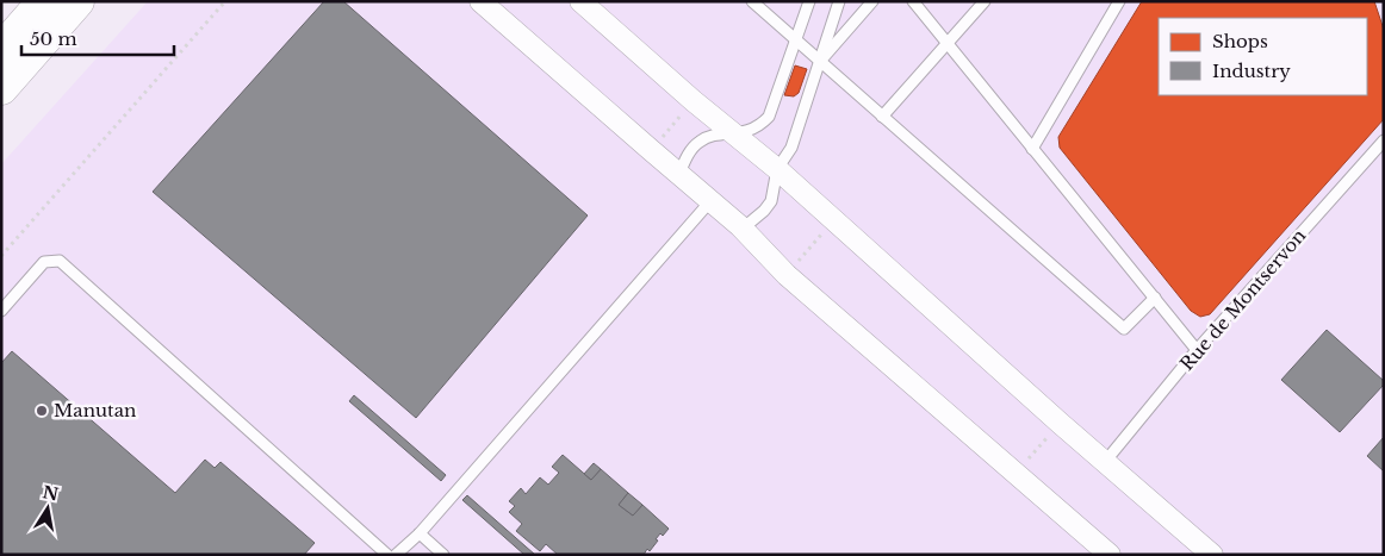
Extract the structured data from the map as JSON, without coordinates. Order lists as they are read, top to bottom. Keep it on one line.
{"streets":{"lane":["Rue de Montservon"]},"places":["Manutan"],"legend":["Shops","Industry"],"scale_bar":"50 m","north":"top"}
